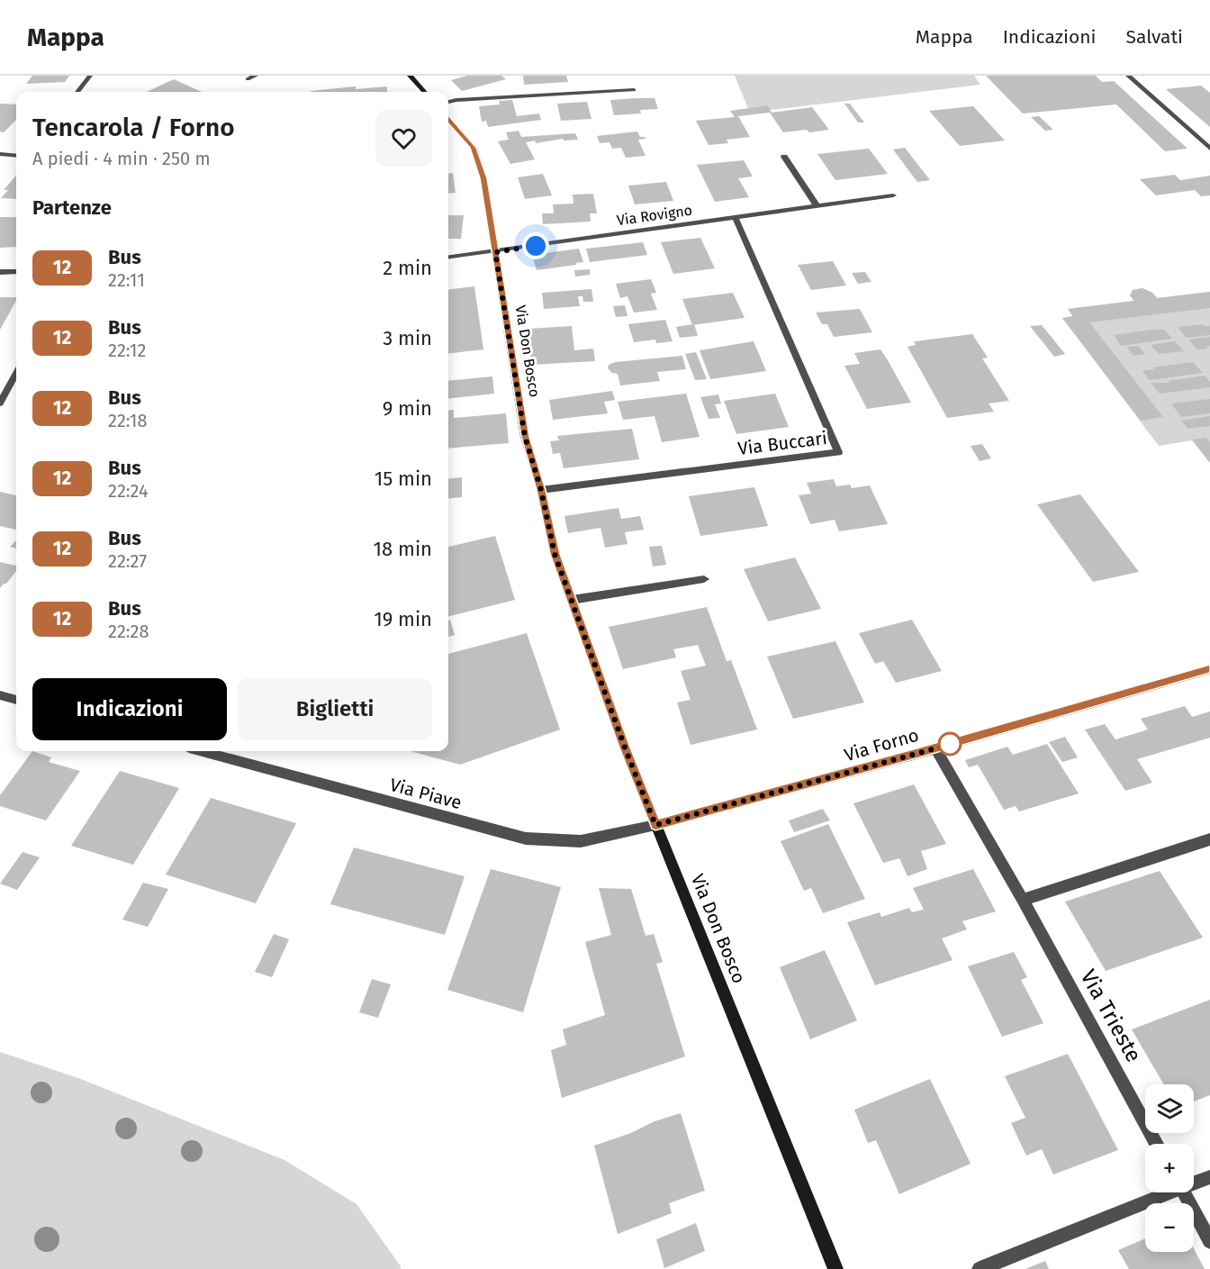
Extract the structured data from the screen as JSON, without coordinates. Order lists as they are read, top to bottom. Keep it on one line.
{"streets":{"street":["Via Rovigno","Via Don Bosco","Via Buccari","Via Forno","Via Piave","Via Trieste"]},"crossings":[["Via Rovigno","Via Don Bosco"],["Via Rovigno","Via Buccari"],["Via Don Bosco","Via Buccari"],["Via Don Bosco","Via Forno"],["Via Don Bosco","Via Piave"],["Via Forno","Via Piave"],["Via Forno","Via Trieste"]],"lines":["bus line 12"],"page":{"header":"Mappa","nav":["Mappa","Indicazioni","Salvati"],"heading":[["Tencarola / Forno","A piedi · 4 min · 250 m"],"Partenze"],"list":[{"mark":"12","name":"Bus","note":"22:11","value":"2 min"},{"mark":"12","name":"Bus","note":"22:12","value":"3 min"},{"mark":"12","name":"Bus","note":"22:18","value":"9 min"},{"mark":"12","name":"Bus","note":"22:24","value":"15 min"},{"mark":"12","name":"Bus","note":"22:27","value":"18 min"},{"mark":"12","name":"Bus","note":"22:28","value":"19 min"}],"buttons":["Indicazioni","Biglietti"],"map_buttons":["+","−"]}}
